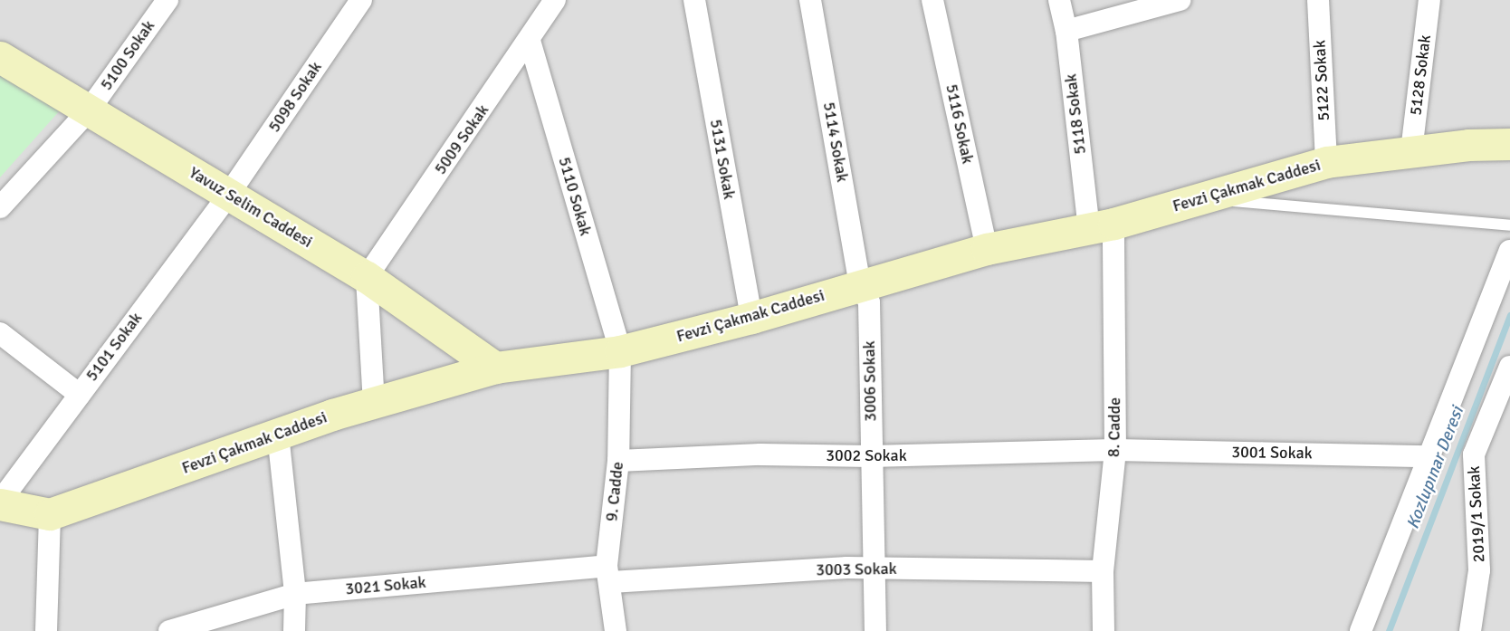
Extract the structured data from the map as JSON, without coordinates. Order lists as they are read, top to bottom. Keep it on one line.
{"streets":{"street":["5100 Sokak","5128 Sokak","5122 Sokak","5098 Sokak","5118 Sokak","5116 Sokak","5009 Sokak","5114 Sokak","5131 Sokak","Fevzi Çakmak Caddesi","5110 Sokak","Yavuz Selim Caddesi","5101 Sokak","3006 Sokak","8. Cadde","3001 Sokak","3002 Sokak","9. Cadde","2019/1 Sokak","3003 Sokak","3021 Sokak"]},"crossings":[["5100 Sokak","Yavuz Selim Caddesi"],["5128 Sokak","Fevzi Çakmak Caddesi"],["5122 Sokak","Fevzi Çakmak Caddesi"],["5098 Sokak","Yavuz Selim Caddesi"],["5098 Sokak","5101 Sokak"],["5118 Sokak","Fevzi Çakmak Caddesi"],["5118 Sokak","8. Cadde"],["5116 Sokak","Fevzi Çakmak Caddesi"],["5009 Sokak","5110 Sokak"],["5009 Sokak","Yavuz Selim Caddesi"],["5114 Sokak","Fevzi Çakmak Caddesi"],["5114 Sokak","3006 Sokak"],["5131 Sokak","Fevzi Çakmak Caddesi"],["Fevzi Çakmak Caddesi","5110 Sokak"],["Fevzi Çakmak Caddesi","Yavuz Selim Caddesi"],["Fevzi Çakmak Caddesi","5101 Sokak"],["Fevzi Çakmak Caddesi","3006 Sokak"],["Fevzi Çakmak Caddesi","8. Cadde"],["Fevzi Çakmak Caddesi","9. Cadde"],["5110 Sokak","9. Cadde"],["Yavuz Selim Caddesi","5101 Sokak"],["3006 Sokak","3002 Sokak"],["3006 Sokak","3003 Sokak"],["8. Cadde","3001 Sokak"],["8. Cadde","3002 Sokak"],["8. Cadde","3003 Sokak"],["3001 Sokak","3002 Sokak"],["3002 Sokak","9. Cadde"],["9. Cadde","3003 Sokak"],["9. Cadde","3021 Sokak"],["3003 Sokak","3021 Sokak"]],"water":["Kozlupınar Deresi"]}
